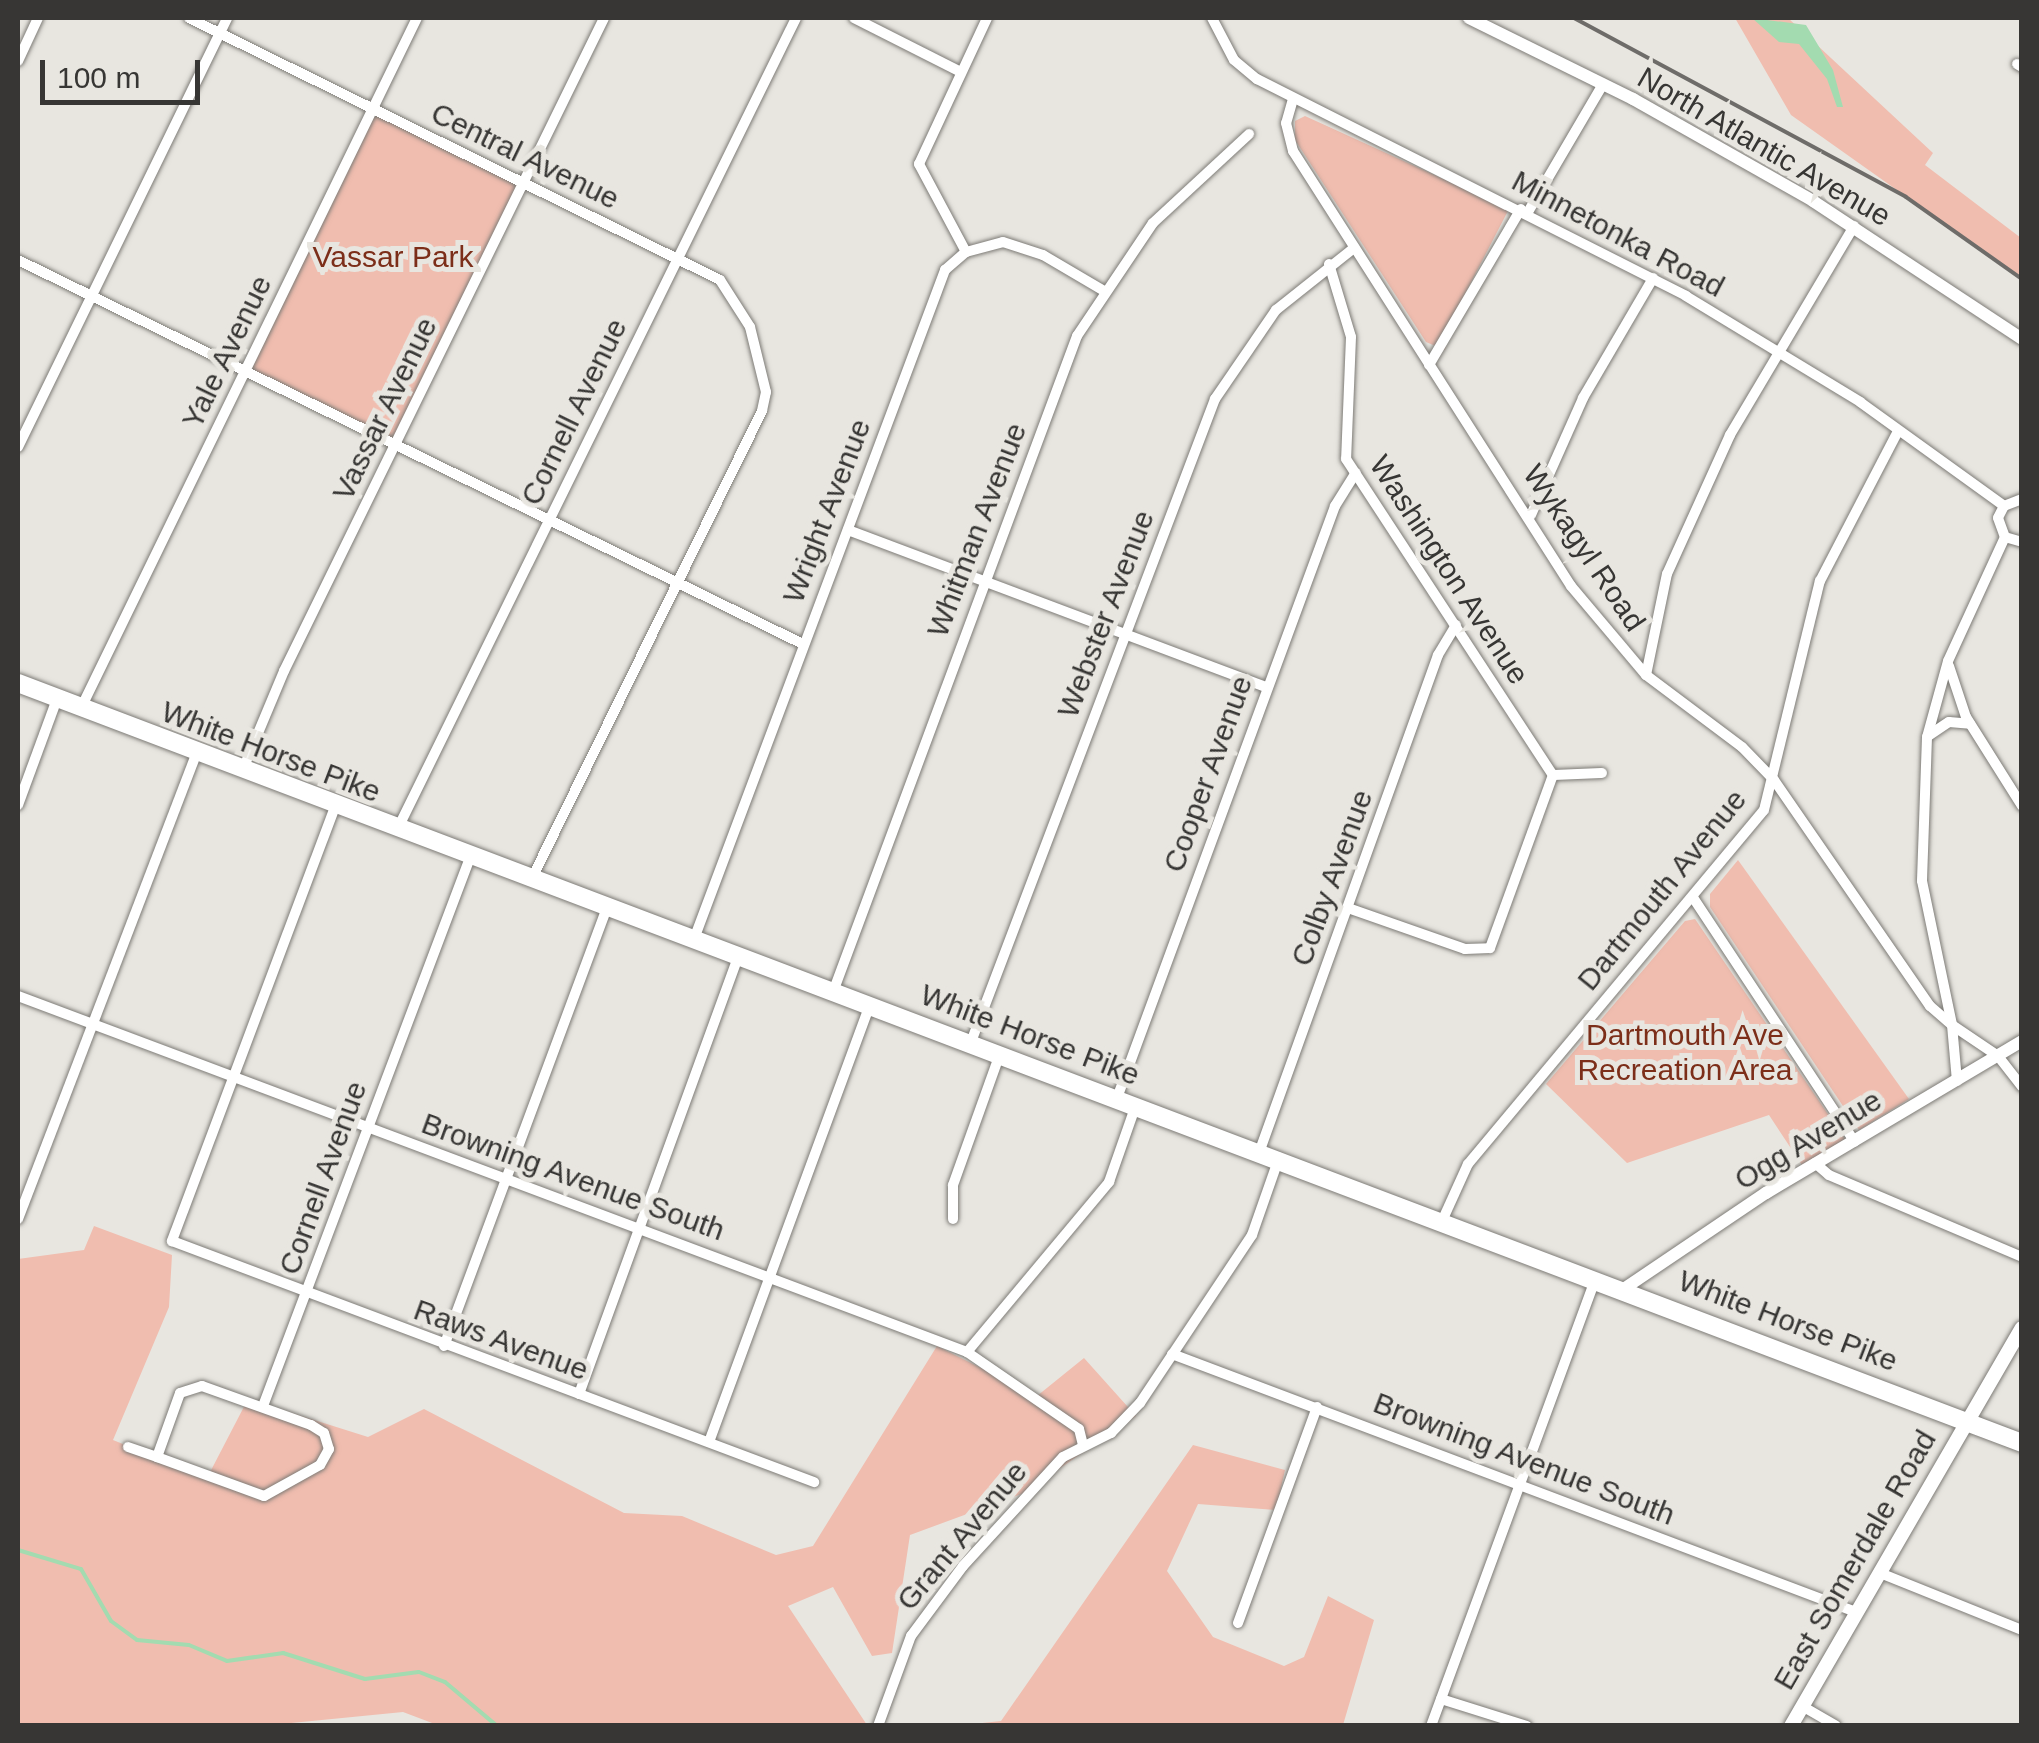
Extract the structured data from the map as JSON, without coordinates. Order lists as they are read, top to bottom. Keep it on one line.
{"streets":{"highway":["White Horse Pike"],"main road":["East Somerdale Road"],"street":["North Atlantic Avenue","Central Avenue","Minnetonka Road","Yale Avenue","Vassar Avenue","Cornell Avenue","Wright Avenue","Whitman Avenue","Wykagyl Road","Washington Avenue","Webster Avenue","Cooper Avenue","Colby Avenue","Dartmouth Avenue","Ogg Avenue","Browning Avenue South","Raws Avenue","Grant Avenue"]},"crossings":[["Central Avenue","Yale Avenue"],["Central Avenue","Vassar Avenue"],["Central Avenue","Cornell Avenue"],["Minnetonka Road","Wykagyl Road"],["Minnetonka Road","Dartmouth Avenue"],["Yale Avenue","White Horse Pike"],["Vassar Avenue","White Horse Pike"],["Cornell Avenue","White Horse Pike"],["Cornell Avenue","Browning Avenue South"],["Cornell Avenue","Raws Avenue"],["Wright Avenue","White Horse Pike"],["Whitman Avenue","White Horse Pike"],["Wykagyl Road","Webster Avenue"],["Wykagyl Road","Dartmouth Avenue"],["Wykagyl Road","Ogg Avenue"],["Washington Avenue","Webster Avenue"],["Washington Avenue","Cooper Avenue"],["Washington Avenue","Colby Avenue"],["Webster Avenue","White Horse Pike"],["White Horse Pike","Cooper Avenue"],["White Horse Pike","Colby Avenue"],["White Horse Pike","Dartmouth Avenue"],["White Horse Pike","Ogg Avenue"],["White Horse Pike","Grant Avenue"],["White Horse Pike","East Somerdale Road"],["Browning Avenue South","Raws Avenue"],["Browning Avenue South","Grant Avenue"],["Browning Avenue South","East Somerdale Road"]],"parks":["Vassar Park","Dartmouth Ave Recreation Area"],"scale_bar":"100 m"}
